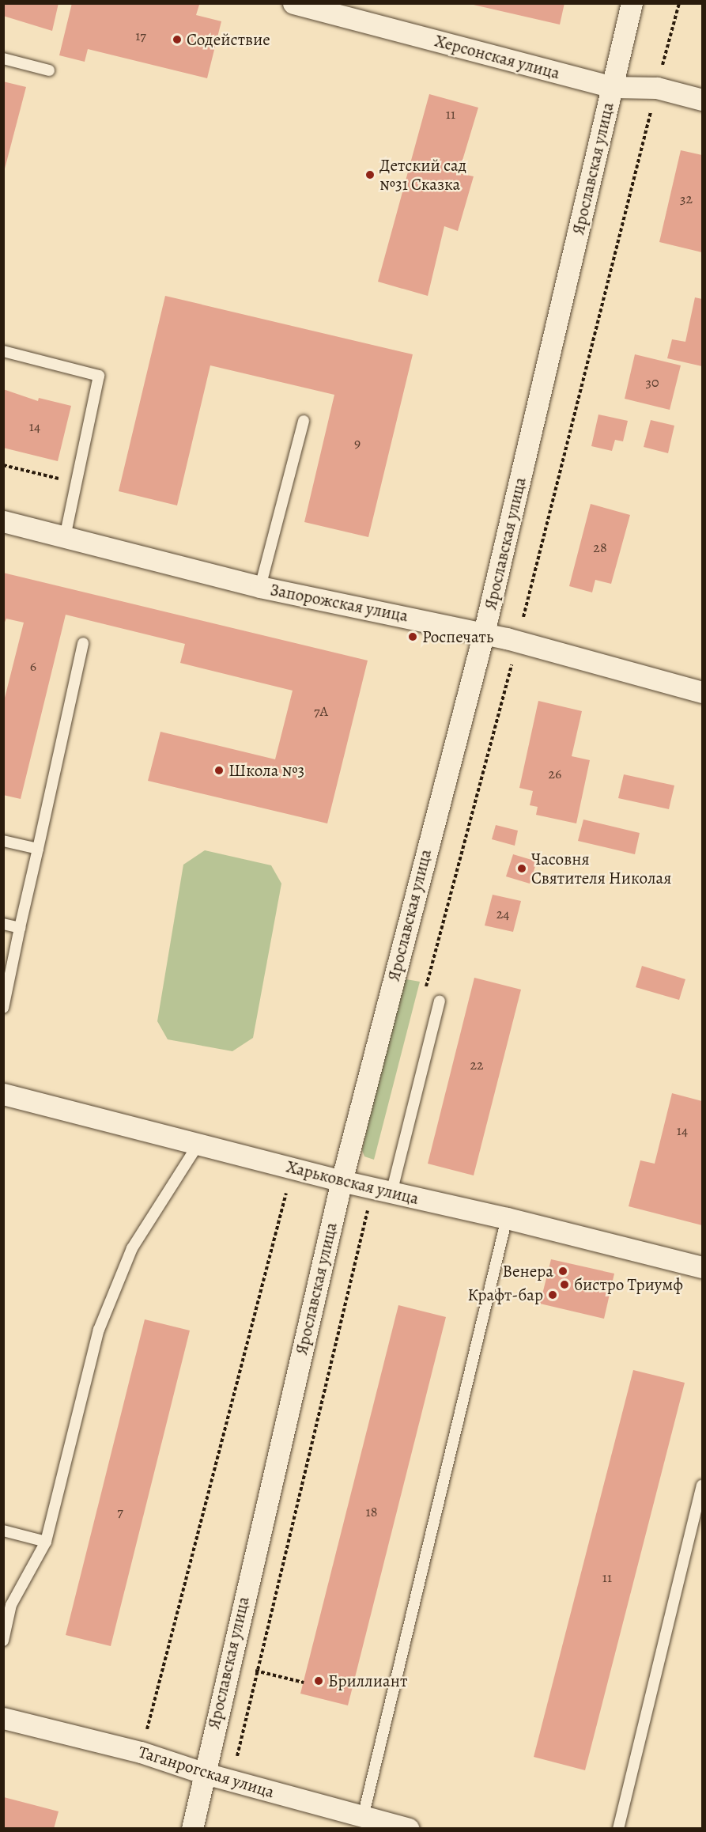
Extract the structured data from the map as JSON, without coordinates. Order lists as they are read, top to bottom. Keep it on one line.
{"streets":{"street":["Херсонская улица","Ярославская улица","Запорожская улица","Харьковская улица","Таганрогская улица"]},"crossings":[["Херсонская улица","Ярославская улица"],["Ярославская улица","Запорожская улица"],["Ярославская улица","Харьковская улица"],["Ярославская улица","Таганрогская улица"]],"places":["Содействие","Детский сад №31 Сказка","Роспечать","Школа №3","Часовня Святителя Николая","Венера","бистро Триумф","Крафт-бар","Бриллиант"],"house_numbers":["17","11","32","30","14","9","28","6","7А","26","24","22","14","7","18","11"]}
